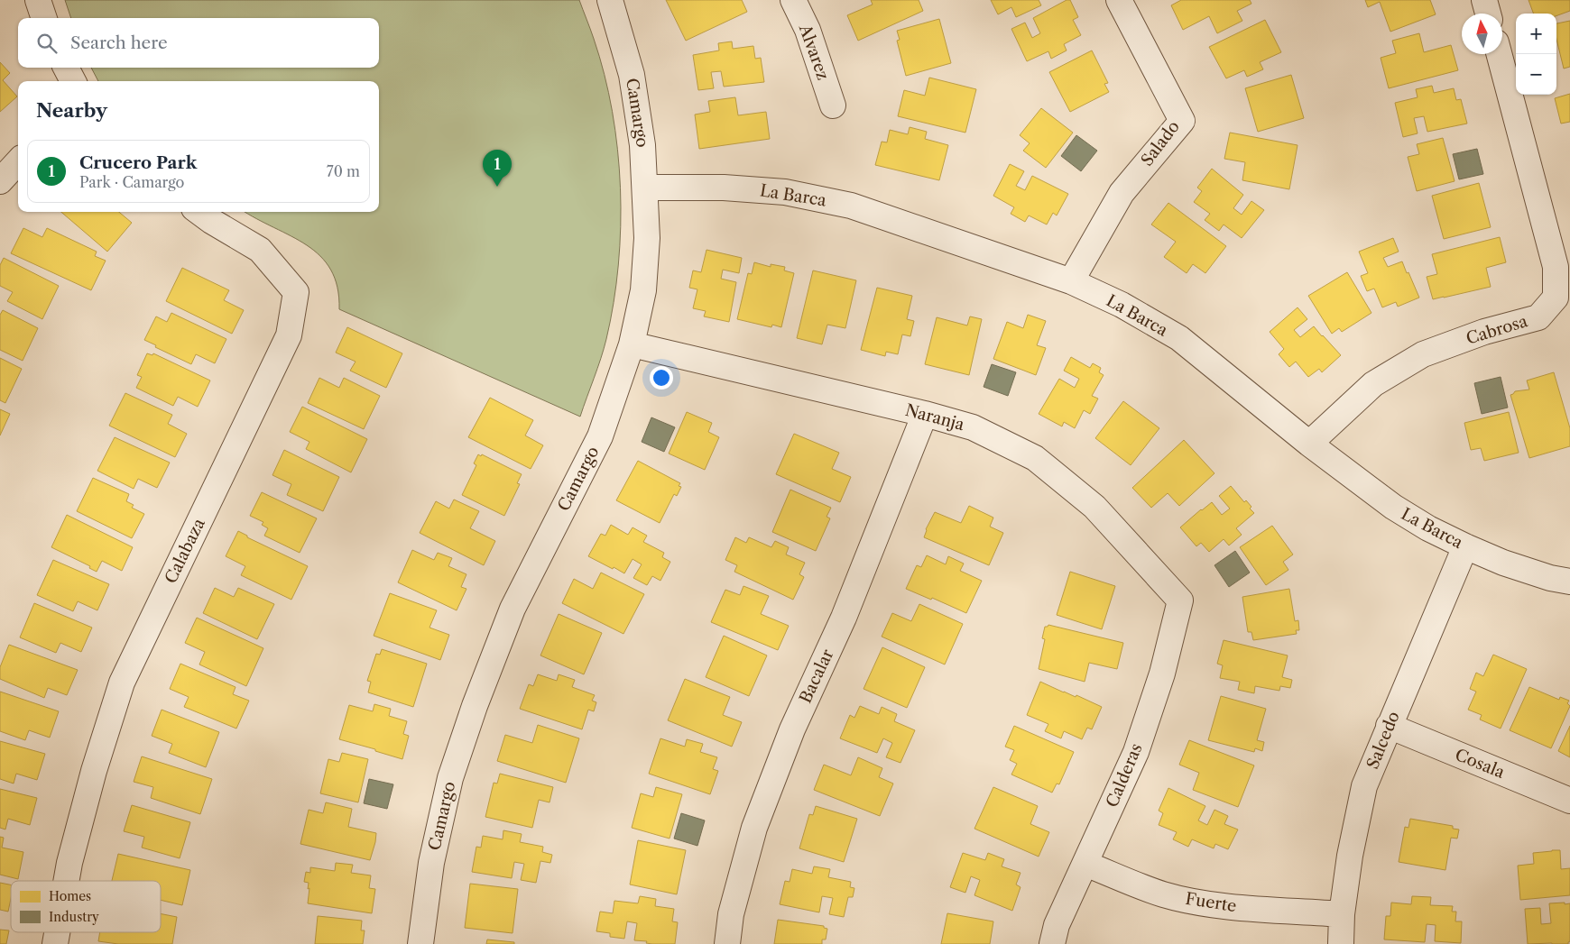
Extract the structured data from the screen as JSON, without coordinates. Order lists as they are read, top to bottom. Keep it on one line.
{"streets":{"street":["Alvarez","Camargo","Salado","La Barca","Cabrosa","Naranja","Calabaza","Bacalar","Salcedo","Cosala","Calderas","Fuerte"]},"crossings":[["Camargo","La Barca"],["Camargo","Naranja"],["Salado","La Barca"],["La Barca","Cabrosa"],["La Barca","Salcedo"],["Naranja","Bacalar"],["Naranja","Calderas"],["Salcedo","Cosala"],["Salcedo","Fuerte"],["Calderas","Fuerte"]],"legend":["Homes","Industry"],"north":"top","page":{"map_buttons":["+","−"],"search":"Search here","heading":"Nearby","list":[{"mark":"1","name":"Crucero Park","note":"Park · Camargo","value":"70 m"}],"pins":"1"}}
